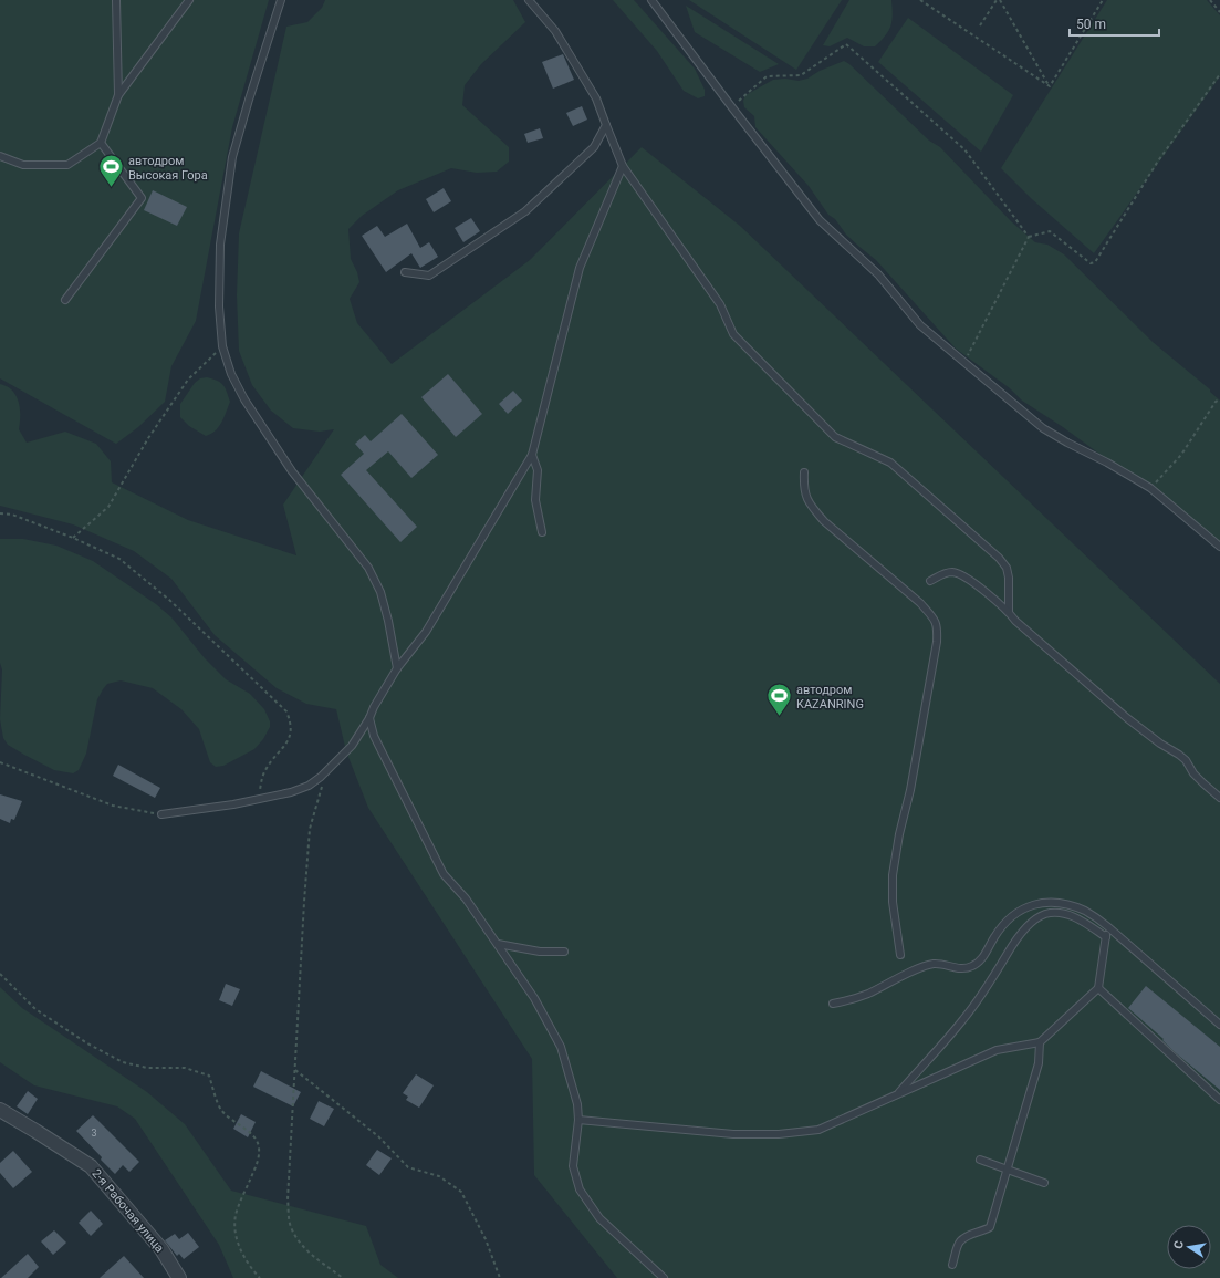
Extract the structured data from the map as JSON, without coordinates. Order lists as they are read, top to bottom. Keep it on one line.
{"streets":{"street":["2-я Рабочая улица"]},"places":{"sports":["автодром Высокая Гора","автодром KAZANRING"]},"house_numbers":["3"],"scale_bar":"50 m","north":"left"}
